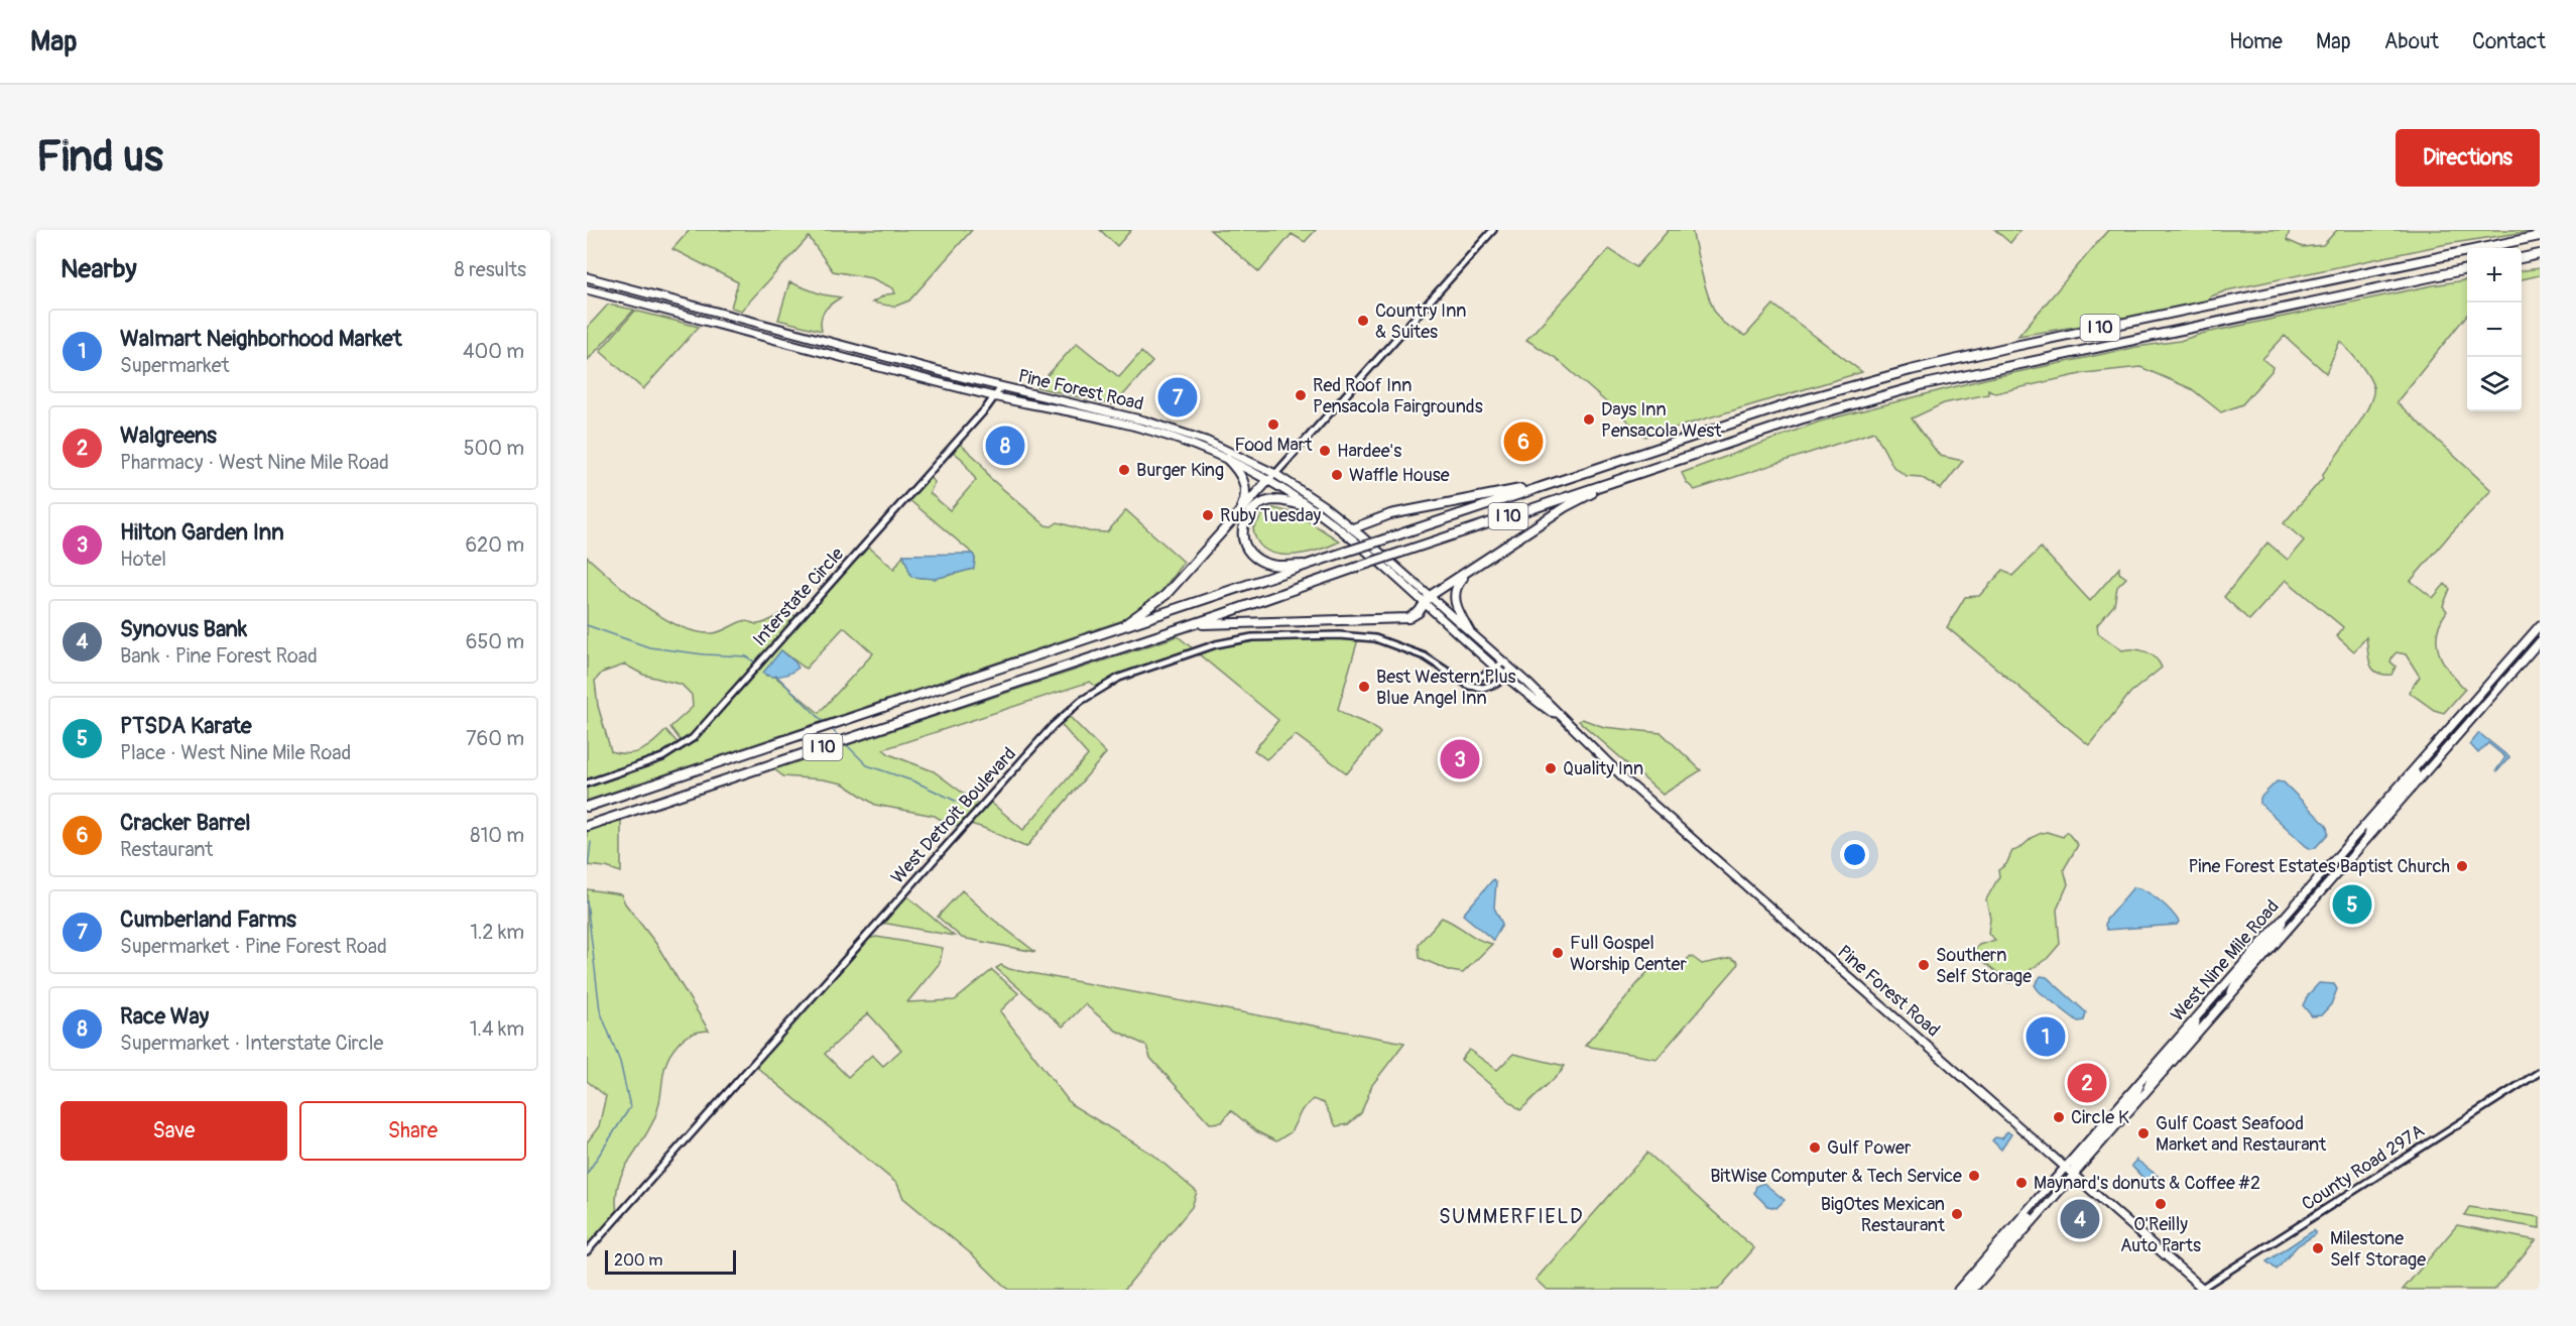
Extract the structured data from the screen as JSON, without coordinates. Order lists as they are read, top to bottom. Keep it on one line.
{"streets":{"highway":["I 10"],"main road":["Pine Forest Road","West Nine Mile Road"],"street":["Interstate Circle","West Detroit Boulevard","County Road 297A"]},"crossings":[["Pine Forest Road","Interstate Circle"],["Pine Forest Road","West Detroit Boulevard"],["Pine Forest Road","West Nine Mile Road"],["Pine Forest Road","County Road 297A"]],"districts":["SUMMERFIELD"],"places":["Country Inn & Suites","Red Roof Inn Pensacola Fairgrounds","Days Inn Pensacola West","Food Mart","Hardee's","Burger King","Waffle House","Ruby Tuesday","Best Western Plus Blue Angel Inn","Quality Inn","Pine Forest Estates Baptist Church","Full Gospel Worship Center","Southern Self Storage","Circle K","Gulf Coast Seafood Market and Restaurant","Gulf Power","BitWise Computer & Tech Service","Maynard's donuts & Coffee #2","O'Reilly Auto Parts","BigOtes Mexican Restaurant","Milestone Self Storage"],"scale_bar":"200 m","page":{"header":"Map","nav":["Home","Map","About","Contact"],"buttons":["Directions",["Save","Share"]],"title":"Find us","heading":["Nearby","8 results"],"map_buttons":["+","−"],"list":[{"mark":"1","name":"Walmart Neighborhood Market","note":"Supermarket","value":"400 m"},{"mark":"2","name":"Walgreens","note":"Pharmacy · West Nine Mile Road","value":"500 m"},{"mark":"3","name":"Hilton Garden Inn","note":"Hotel","value":"620 m"},{"mark":"4","name":"Synovus Bank","note":"Bank · Pine Forest Road","value":"650 m"},{"mark":"5","name":"PTSDA Karate","note":"Place · West Nine Mile Road","value":"760 m"},{"mark":"6","name":"Cracker Barrel","note":"Restaurant","value":"810 m"},{"mark":"7","name":"Cumberland Farms","note":"Supermarket · Pine Forest Road","value":"1.2 km"},{"mark":"8","name":"Race Way","note":"Supermarket · Interstate Circle","value":"1.4 km"}],"pins":["7","6","8","3","5","1","2","4"],"scale":"200 m"}}
